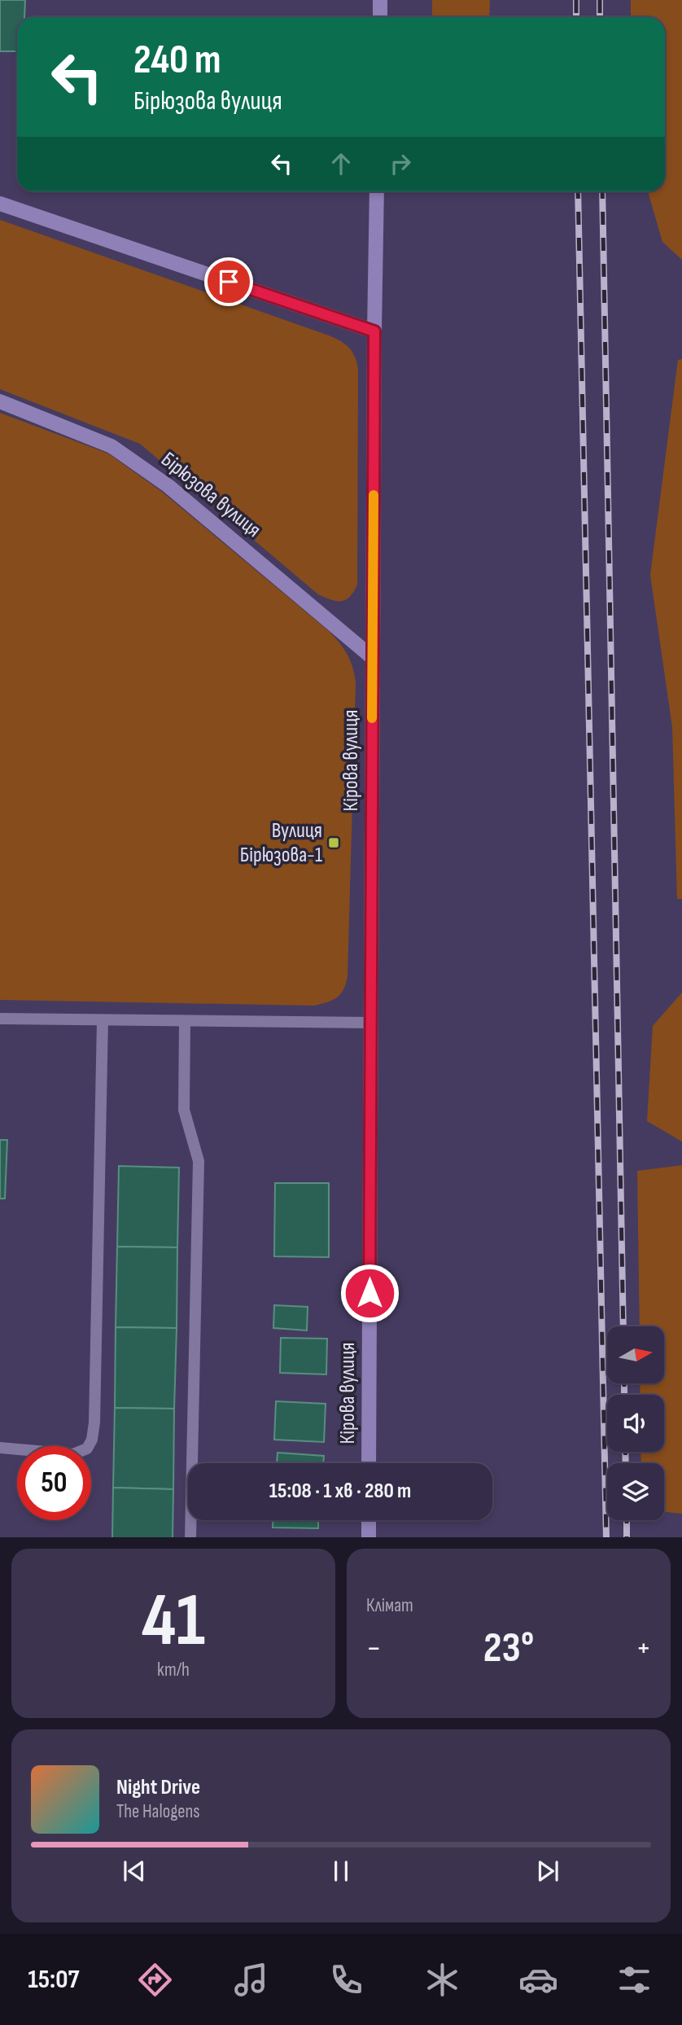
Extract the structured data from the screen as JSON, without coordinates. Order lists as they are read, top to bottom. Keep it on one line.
{"streets":{"main road":["Бірюзова вулиця","Кірова вулиця"]},"crossings":[["Бірюзова вулиця","Кірова вулиця"]],"places":{"transit":["Вулиця Бірюзова-1"]},"north":"right","page":{"turn":["240 m","Бірюзова вулиця"],"limit":"50","trip":"15:08 · 1 хв · 280 m","tile":[["41","km/h"],"Клімат"],"heat":["−","23°","+"],"song":["Night Drive","The Halogens"],"tabs":"15:07"}}
